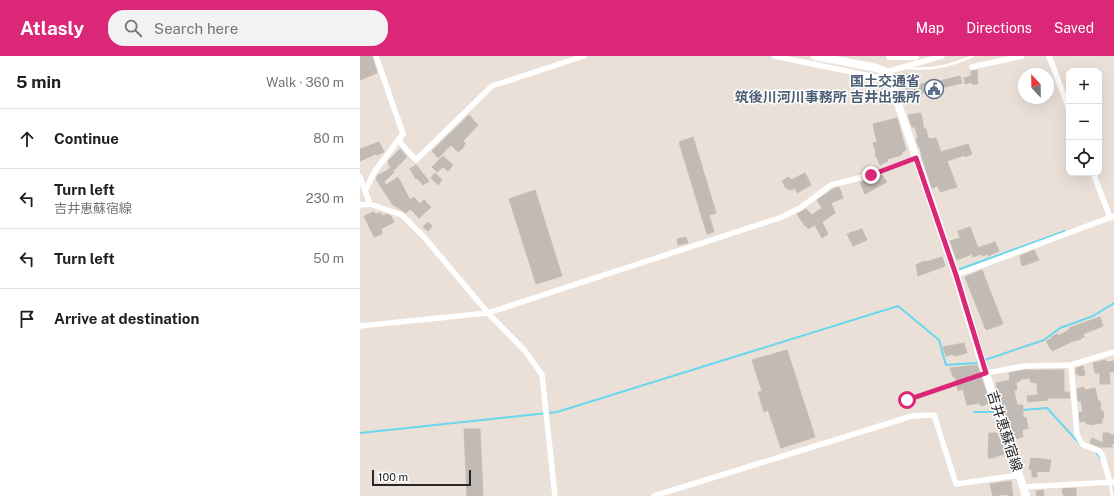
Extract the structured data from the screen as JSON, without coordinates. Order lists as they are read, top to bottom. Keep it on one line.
{"streets":{"main road":["吉井恵蘇宿線"]},"places":{"public building":["国土交通省 筑後川河川事務所 吉井出張所"]},"scale_bar":"100 m","north":"top","page":{"header":"Atlasly","search":"Search here","nav":["Map","Directions","Saved"],"heading":["5 min","Walk · 360 m"],"map_buttons":["+","−"],"list":[["Continue","80 m"],["Turn left","吉井恵蘇宿線","230 m"],["Turn left","50 m"],"Arrive at destination"],"scale":"100 m"}}
